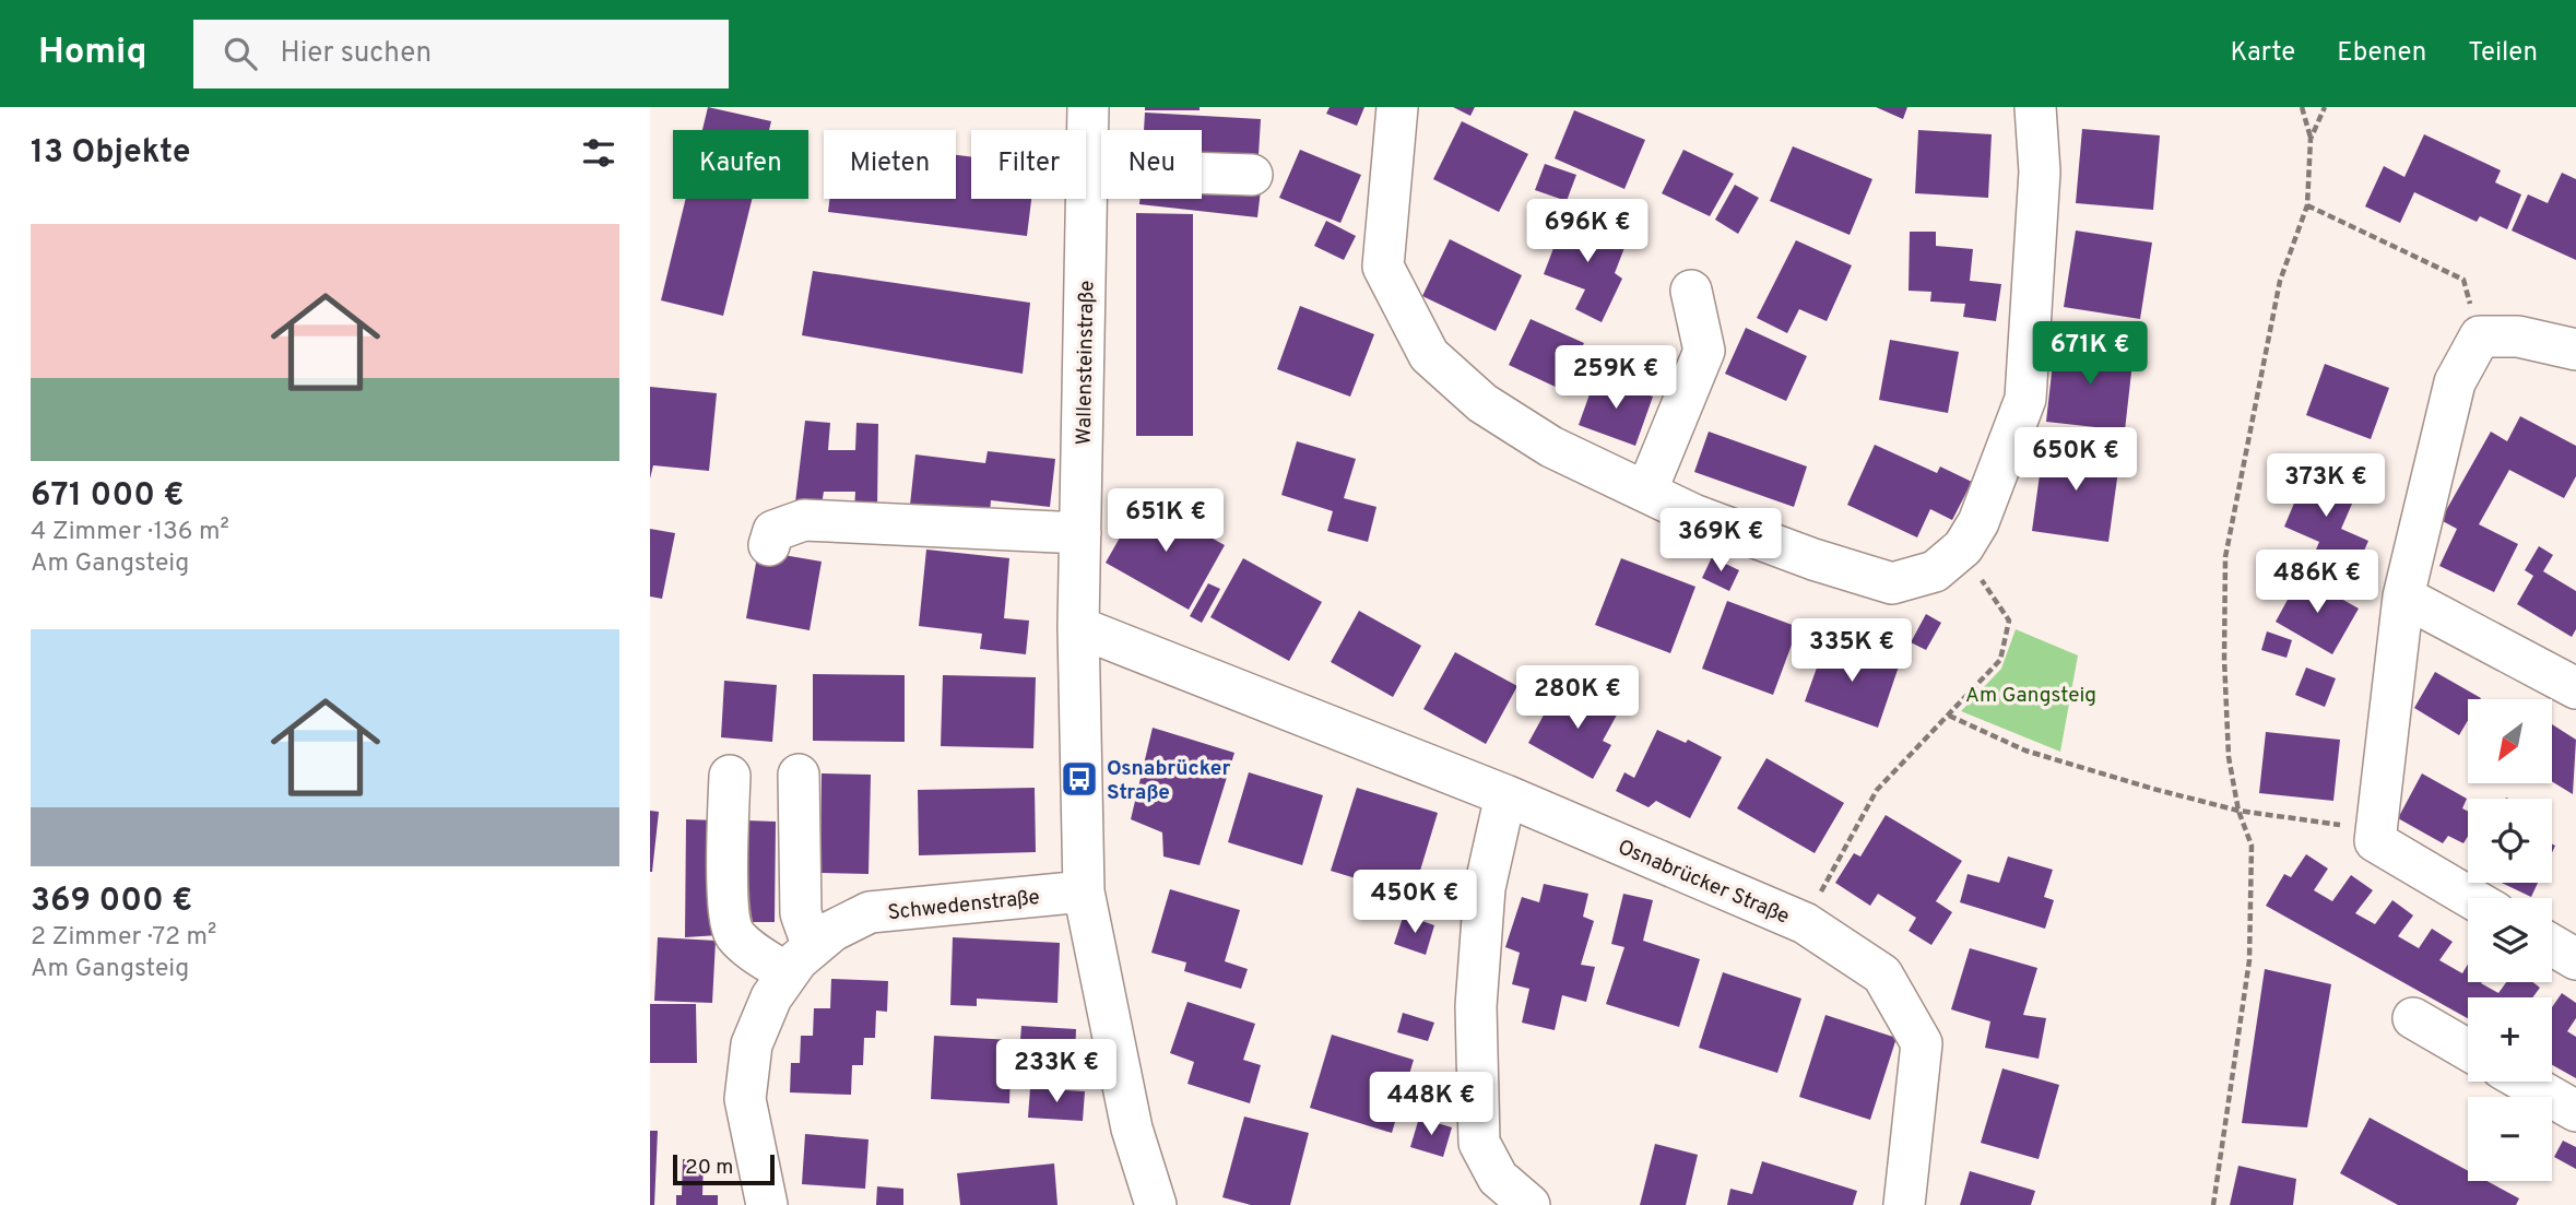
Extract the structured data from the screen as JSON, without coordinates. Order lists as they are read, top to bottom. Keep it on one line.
{"streets":{"street":["Wallensteinstraße","Osnabrücker Straße","Schwedenstraße"]},"crossings":[["Wallensteinstraße","Osnabrücker Straße"],["Wallensteinstraße","Schwedenstraße"]],"parks":["Am Gangsteig"],"places":{"bus stop":["Osnabrücker Straße"]},"scale_bar":"20 m","north":"bottom left","page":{"header":"Homiq","search":"Hier suchen","nav":["Karte","Ebenen","Teilen"],"heading":"13 Objekte","chip":["Kaufen","Mieten","Filter","Neu"],"list":[{"name":"671 000 €","note":"4 Zimmer · 136 m² · Am Gangsteig"},{"name":"369 000 €","note":"2 Zimmer · 72 m² · Am Gangsteig"}],"price":["696K €","671K €","259K €","650K €","373K €","651K €","369K €","486K €","335K €","280K €","450K €","233K €","448K €"],"map_buttons":["+","−"],"scale":"20 m"}}
